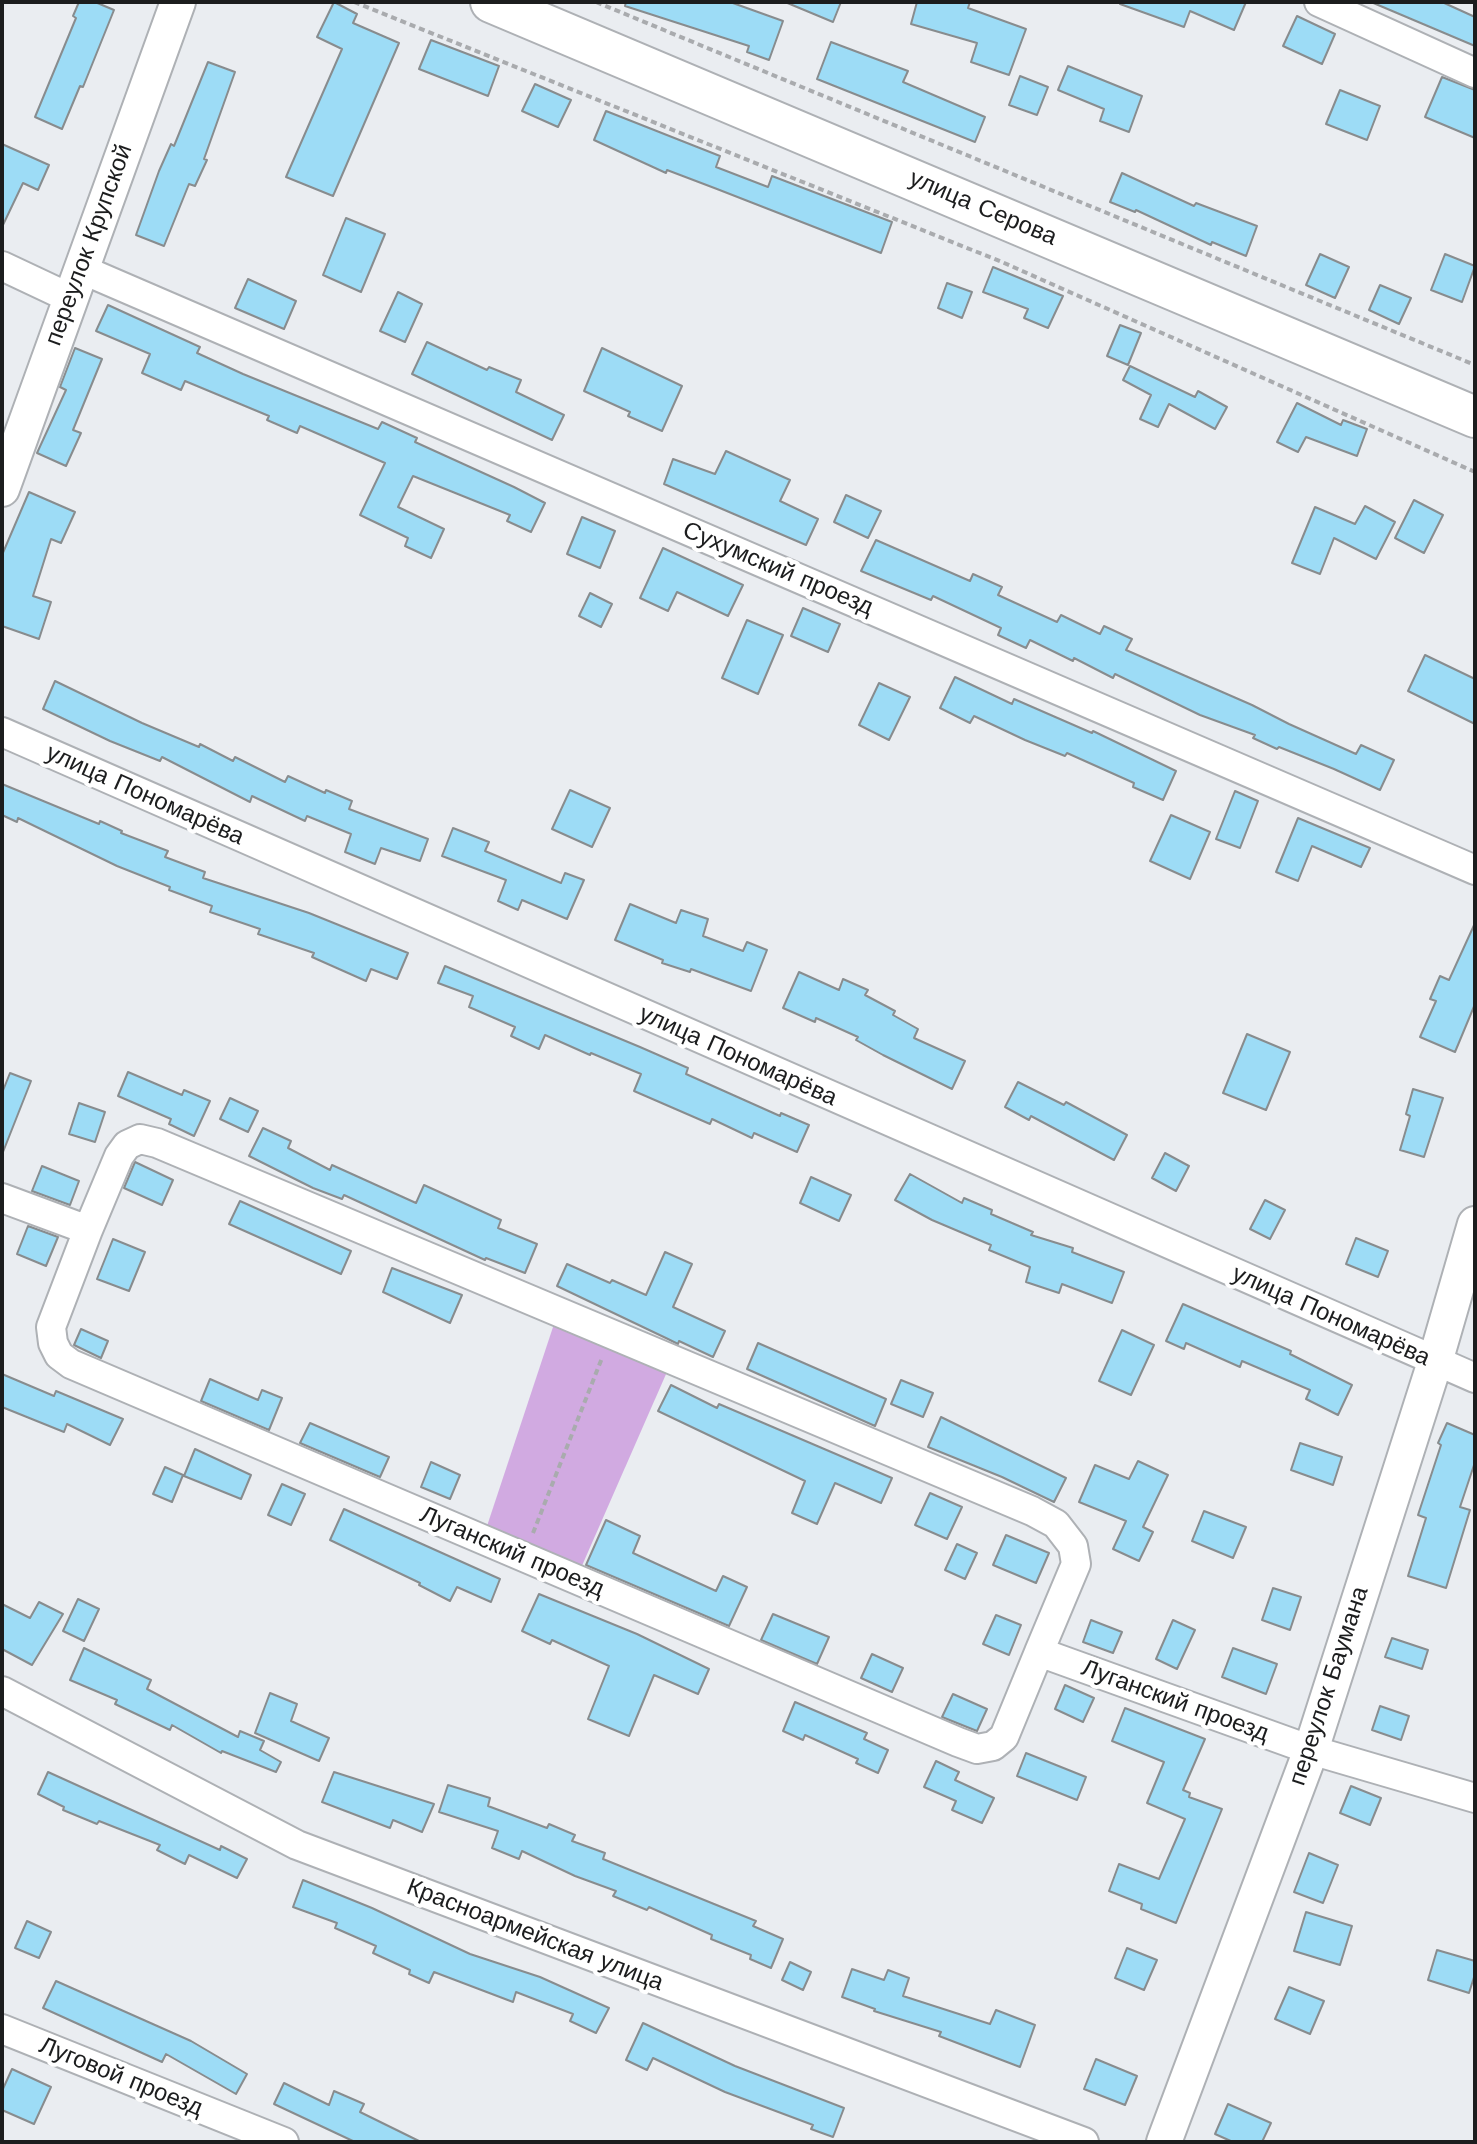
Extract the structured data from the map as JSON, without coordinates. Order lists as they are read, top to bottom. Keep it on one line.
{"streets":{"main road":["улица Серова"],"street":["переулок Крупской","Сухумский проезд","улица Пономарёва","Луганский проезд","переулок Баумана","Красноармейская улица","Луговой проезд"]},"crossings":[["переулок Крупской","Сухумский проезд"],["улица Пономарёва","переулок Баумана"],["Луганский проезд","переулок Баумана"]]}
